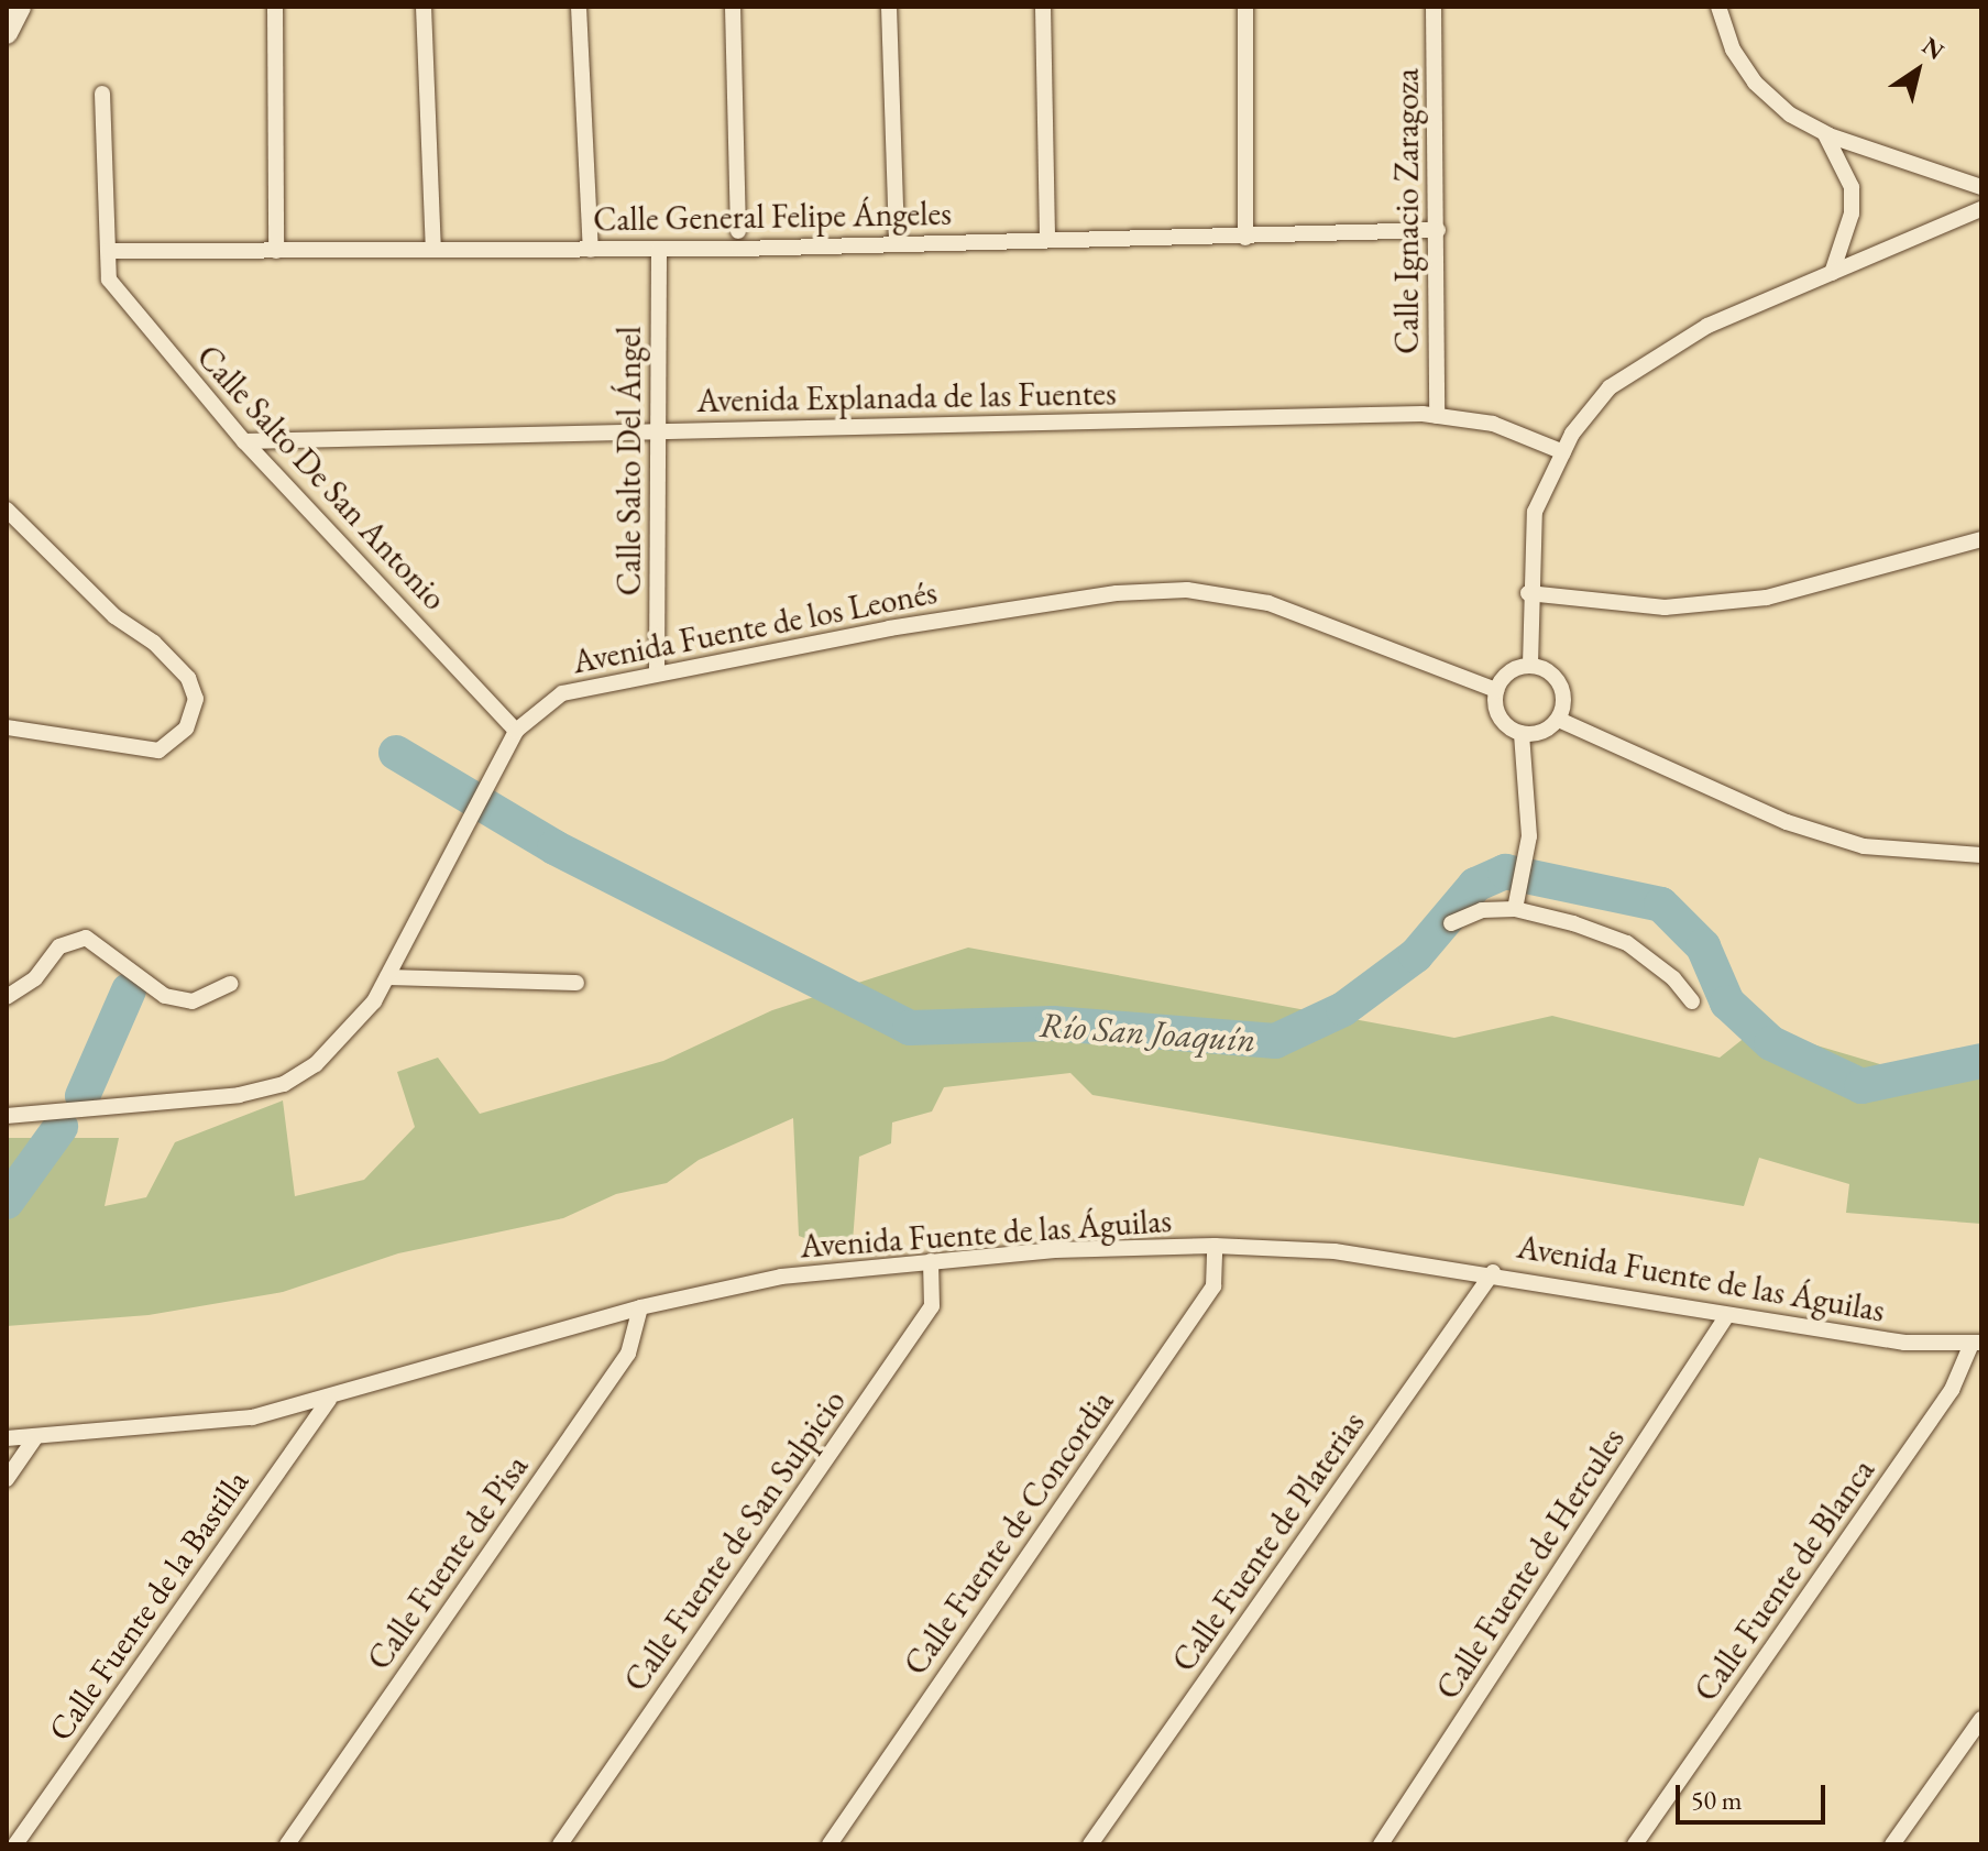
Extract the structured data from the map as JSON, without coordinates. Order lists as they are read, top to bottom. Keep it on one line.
{"streets":{"street":["Calle Ignacio Zaragoza","Calle General Felipe Ángeles","Avenida Explanada de las Fuentes","Calle Salto Del Ángel","Calle Salto De San Antonio","Avenida Fuente de los Leonés","Avenida Fuente de las Águilas","Calle Fuente de Concordia","Calle Fuente de San Sulpicio","Calle Fuente de Platerias","Calle Fuente de Pisa","Calle Fuente de Hercules","Calle Fuente de Blanca","Calle Fuente de la Bastilla"]},"crossings":[["Calle Ignacio Zaragoza","Calle General Felipe Ángeles"],["Calle Ignacio Zaragoza","Avenida Explanada de las Fuentes"],["Calle General Felipe Ángeles","Calle Salto Del Ángel"],["Calle General Felipe Ángeles","Calle Salto De San Antonio"],["Avenida Explanada de las Fuentes","Calle Salto Del Ángel"],["Avenida Explanada de las Fuentes","Calle Salto De San Antonio"],["Calle Salto Del Ángel","Avenida Fuente de los Leonés"],["Calle Salto De San Antonio","Avenida Fuente de los Leonés"],["Avenida Fuente de las Águilas","Calle Fuente de Concordia"],["Avenida Fuente de las Águilas","Calle Fuente de San Sulpicio"],["Avenida Fuente de las Águilas","Calle Fuente de Platerias"],["Avenida Fuente de las Águilas","Calle Fuente de Pisa"],["Avenida Fuente de las Águilas","Calle Fuente de Hercules"],["Avenida Fuente de las Águilas","Calle Fuente de Blanca"],["Avenida Fuente de las Águilas","Calle Fuente de la Bastilla"]],"water":["Río San Joaquín"],"scale_bar":"50 m","north":"top right"}
